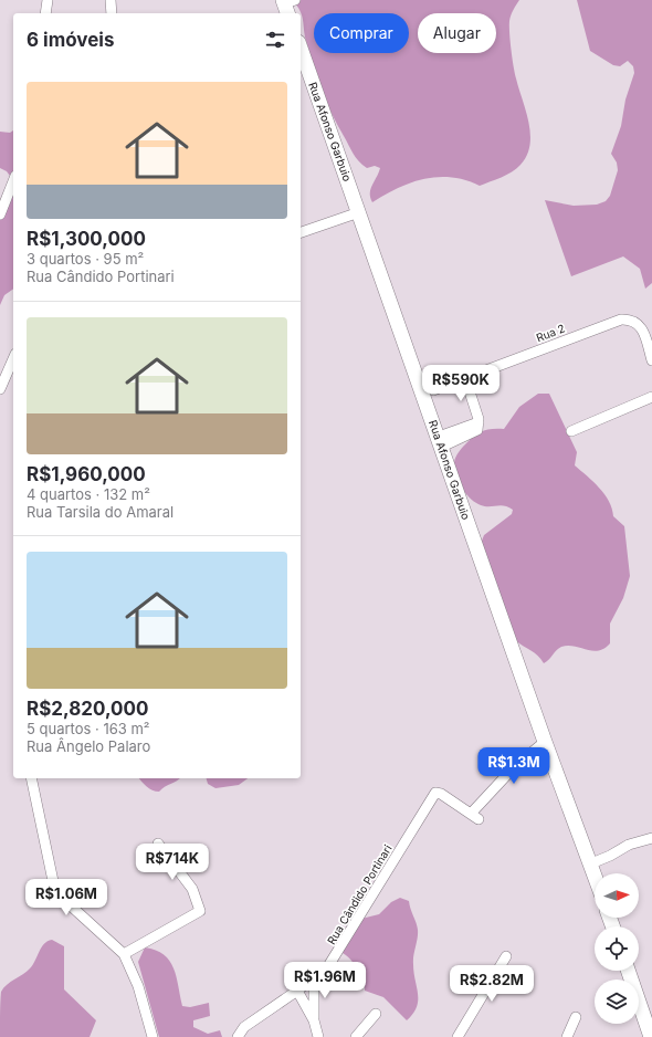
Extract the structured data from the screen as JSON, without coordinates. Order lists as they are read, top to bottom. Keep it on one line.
{"streets":{"street":["Rua Afonso Garbuio","Rua 2","Rua Cândido Portinari"]},"crossings":[["Rua Afonso Garbuio","Rua Cândido Portinari"]],"north":"right","page":{"chip":["Comprar","Alugar"],"heading":"6 imóveis","list":[{"name":"R$1,300,000","note":"3 quartos · 95 m² · Rua Cândido Portinari"},{"name":"R$1,960,000","note":"4 quartos · 132 m² · Rua Tarsila do Amaral"},{"name":"R$2,820,000","note":"5 quartos · 163 m² · Rua Ângelo Palaro"}],"price":["R$590K","R$1.3M","R$714K","R$1.06M","R$1.96M","R$2.82M"]}}
